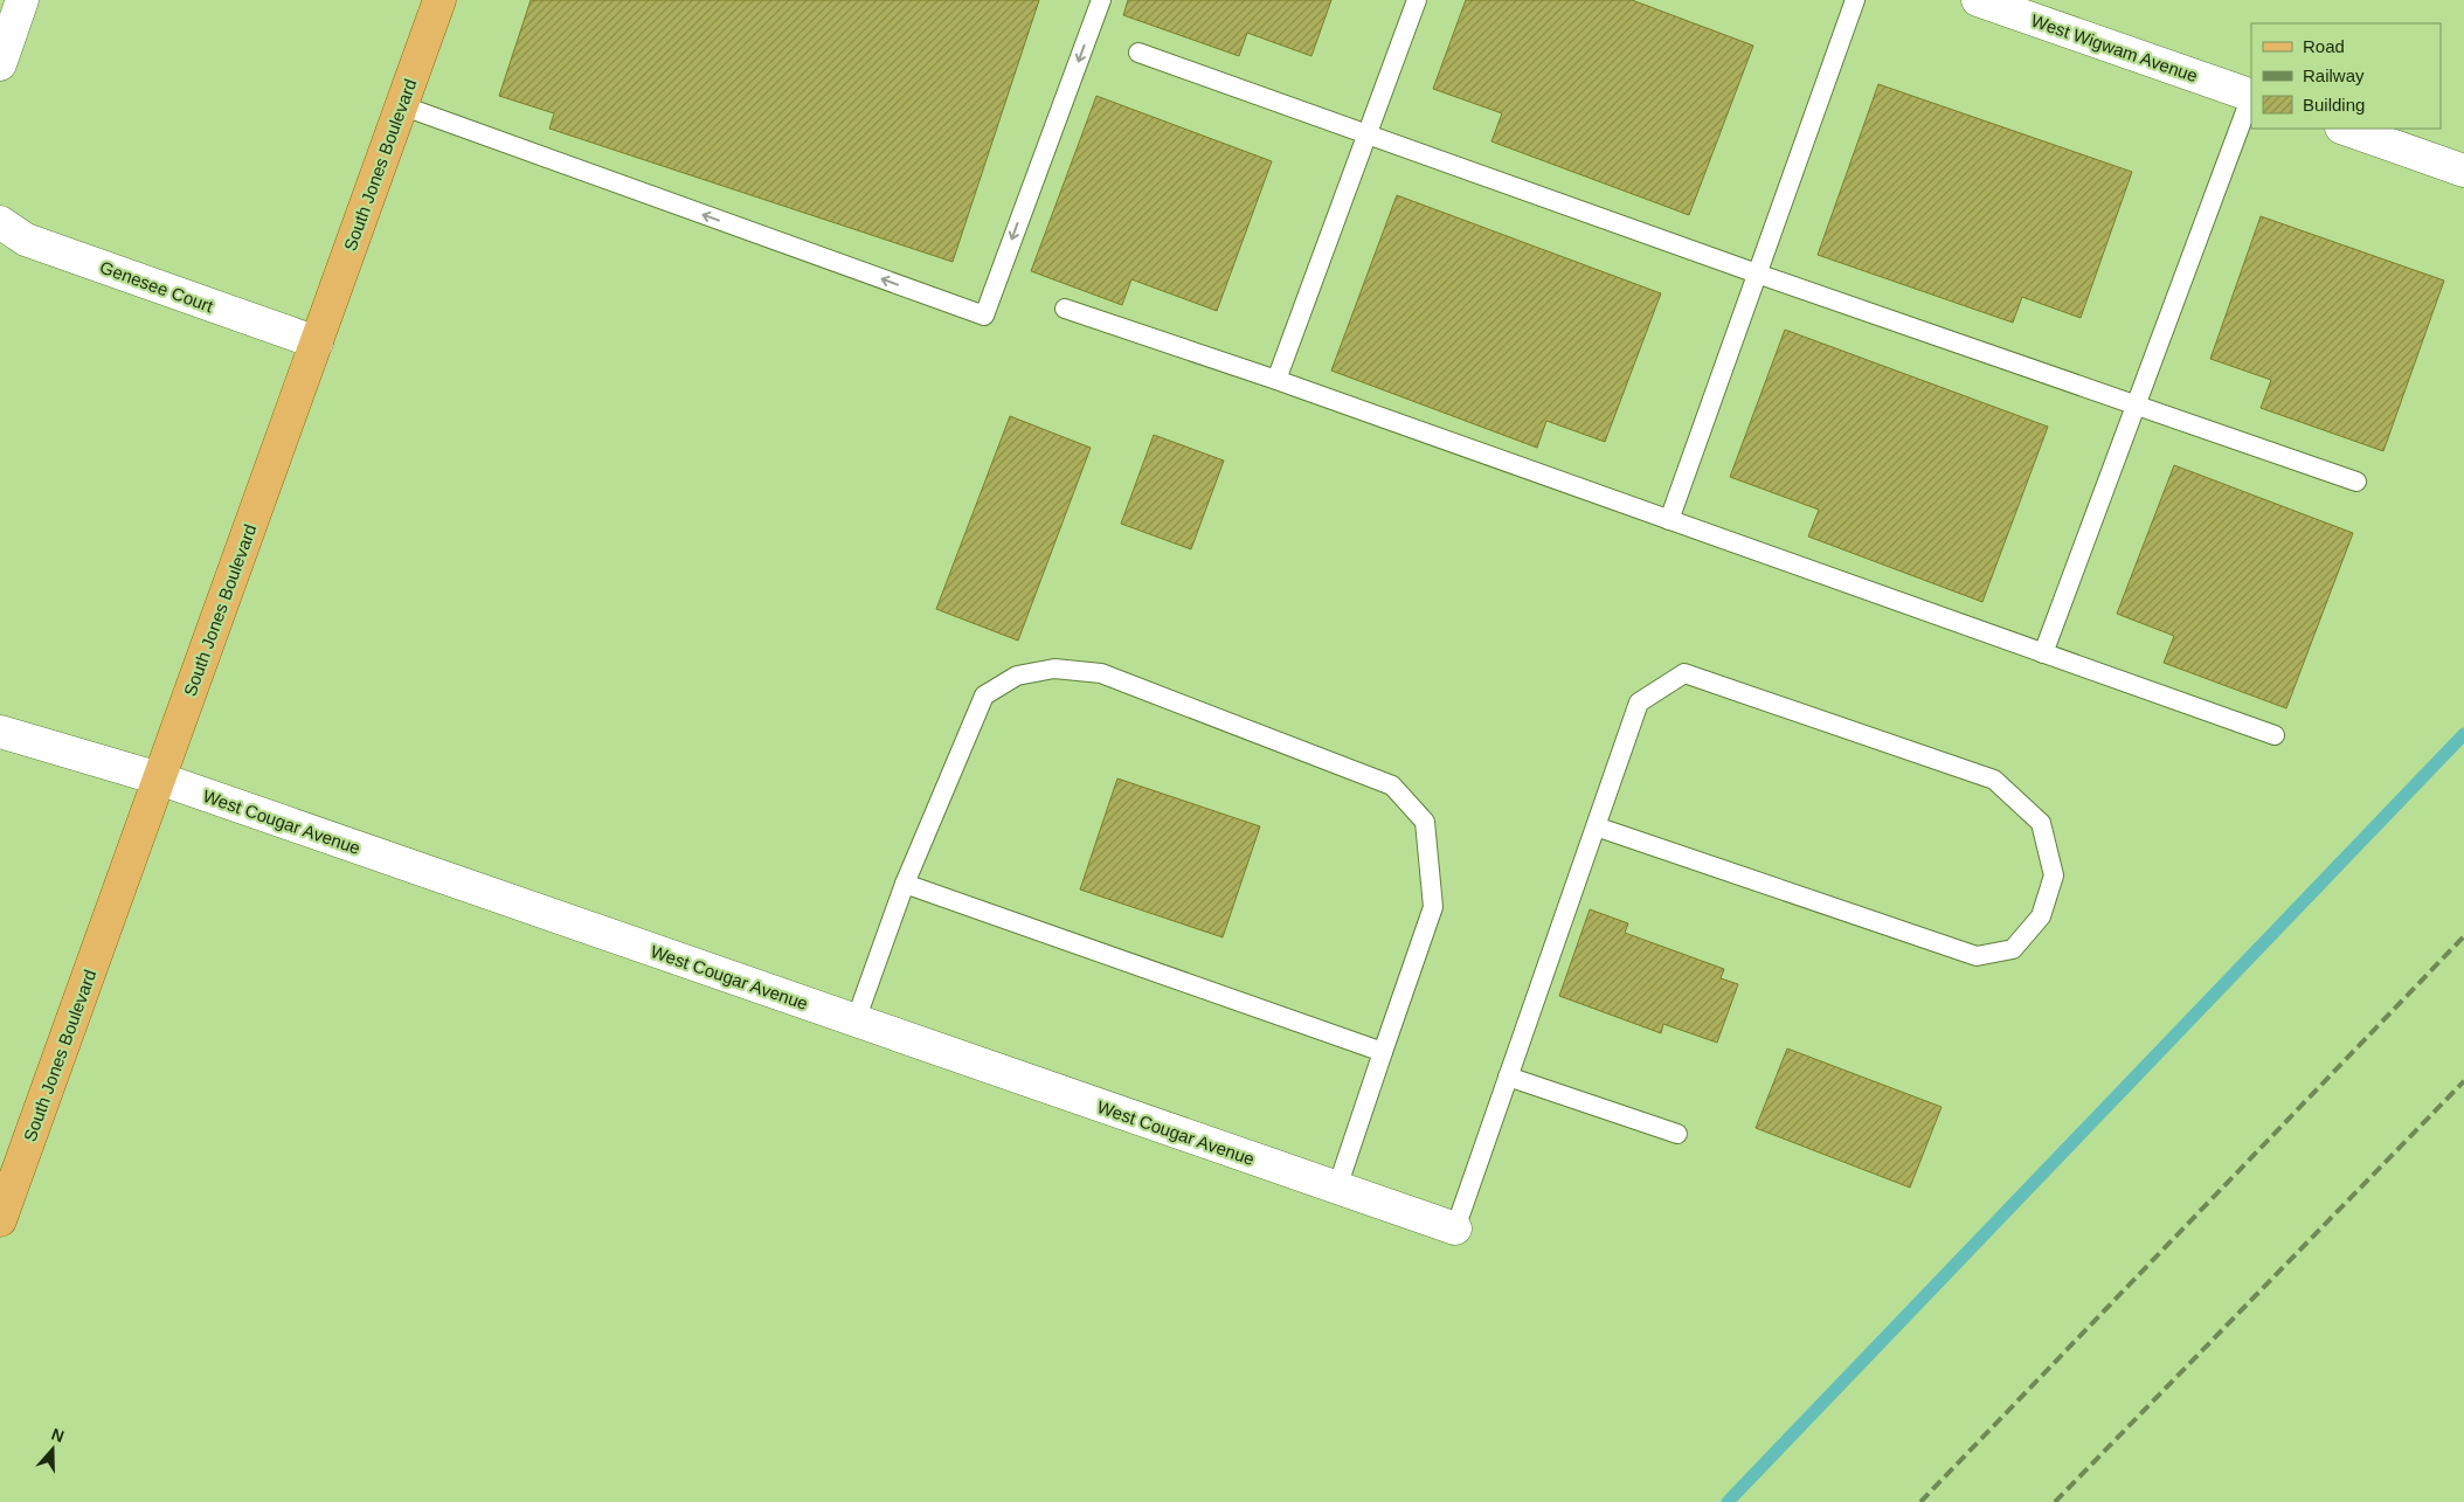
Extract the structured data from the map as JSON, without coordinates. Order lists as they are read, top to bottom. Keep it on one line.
{"streets":{"main road":["South Jones Boulevard"],"street":["West Wigwam Avenue","Genesee Court","West Cougar Avenue"]},"crossings":[["South Jones Boulevard","Genesee Court"],["South Jones Boulevard","West Cougar Avenue"]],"legend":["Road","Railway","Building"],"north":"top"}
